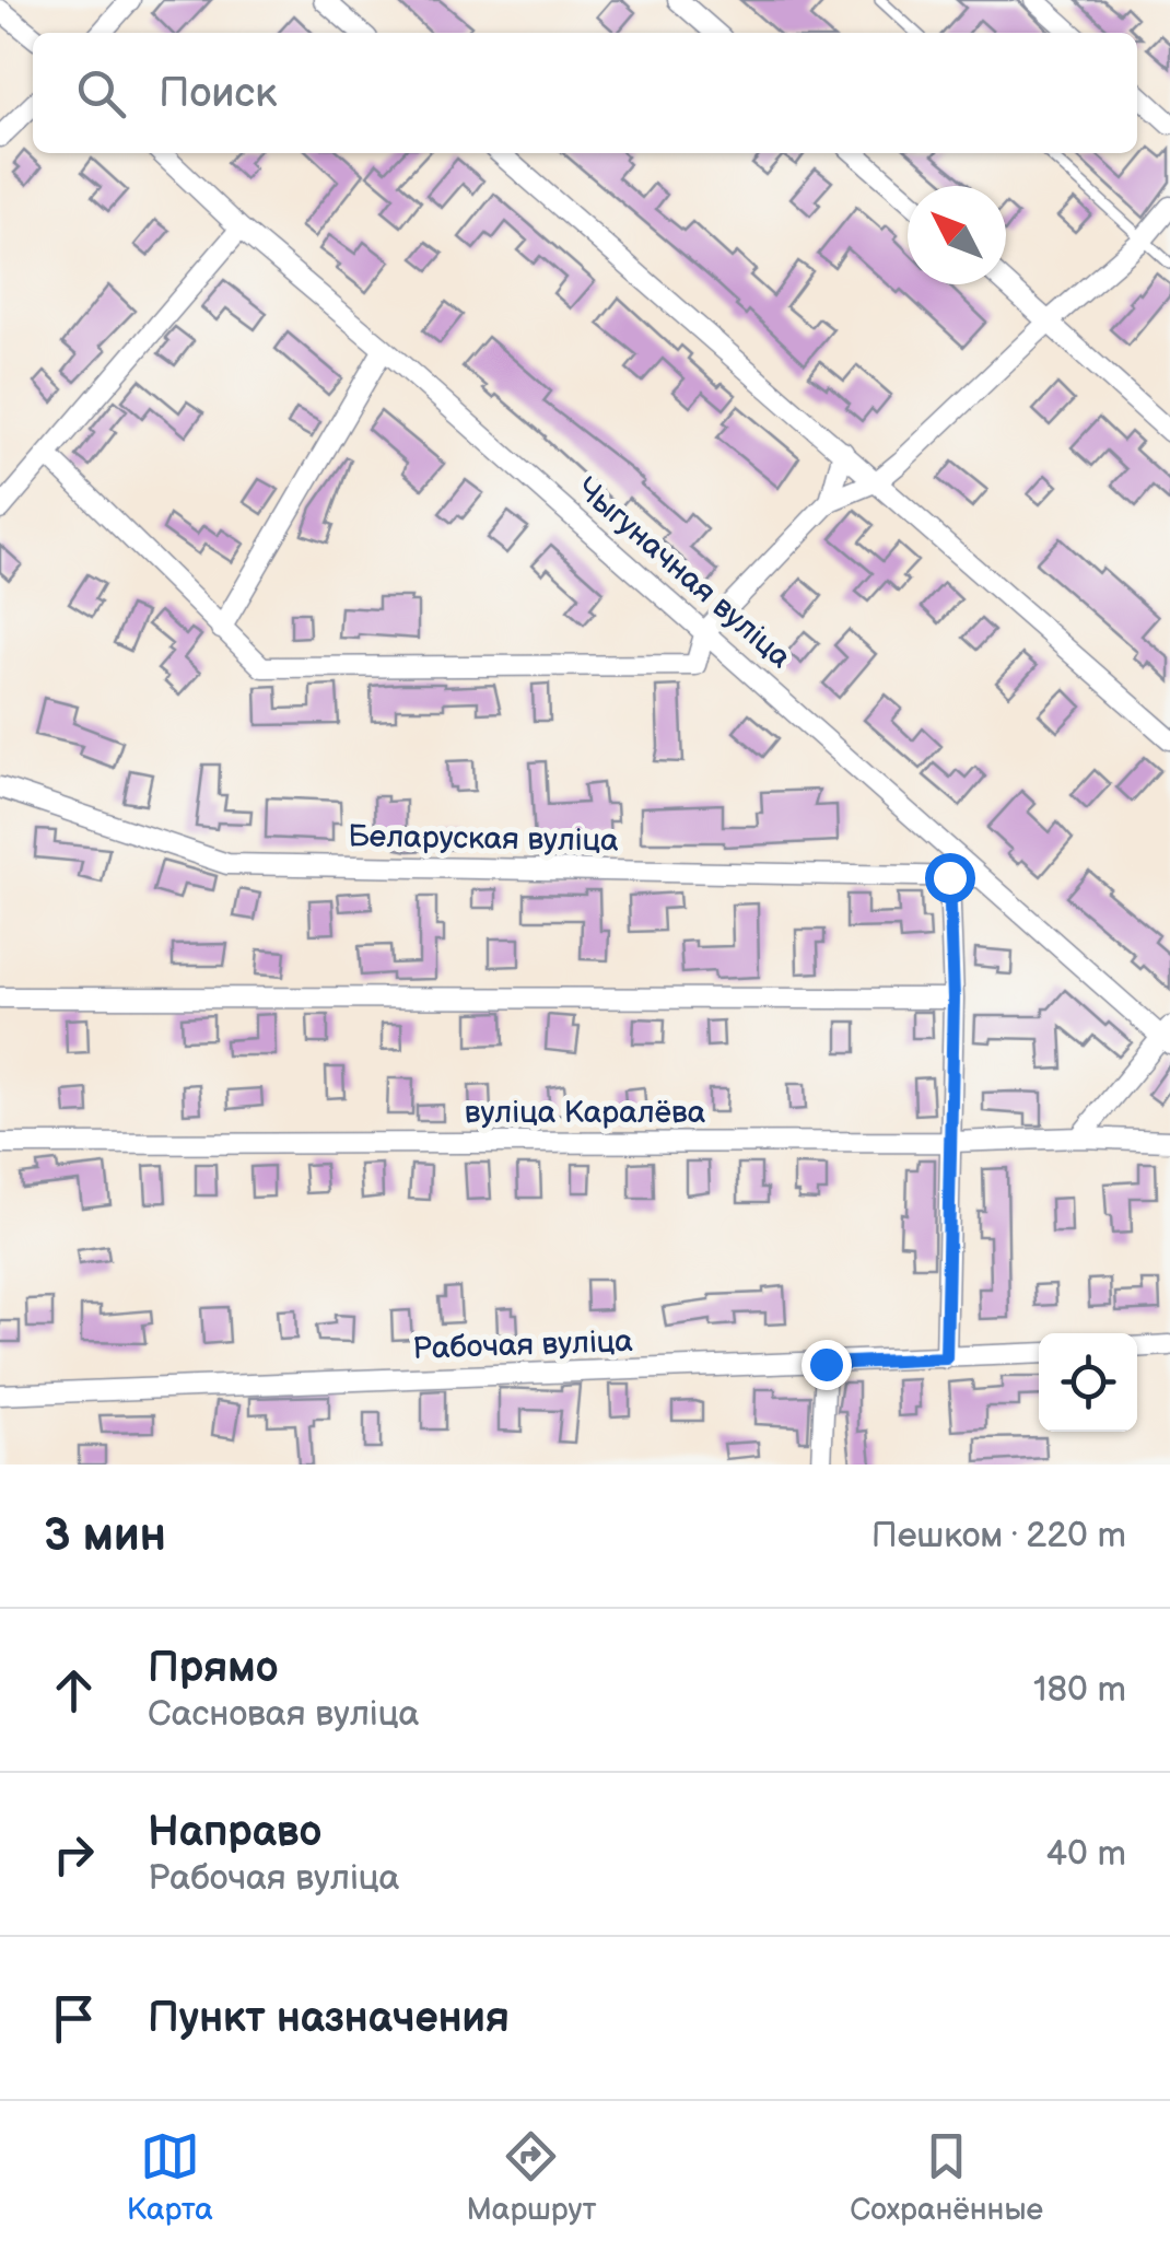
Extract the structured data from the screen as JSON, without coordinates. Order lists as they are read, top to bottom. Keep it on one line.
{"streets":{"street":["Чыгуначная вуліца","Беларуская вуліца","вуліца Каралёва","Рабочая вуліца"]},"crossings":[["Чыгуначная вуліца","Беларуская вуліца"]],"north":"top left","page":{"search":"Поиск","heading":["3 мин","Пешком · 220 m"],"list":[["Прямо","Сасновая вуліца","180 m"],["Направо","Рабочая вуліца","40 m"],"Пункт назначения"],"nav":["Карта","Маршрут","Сохранённые"]}}
